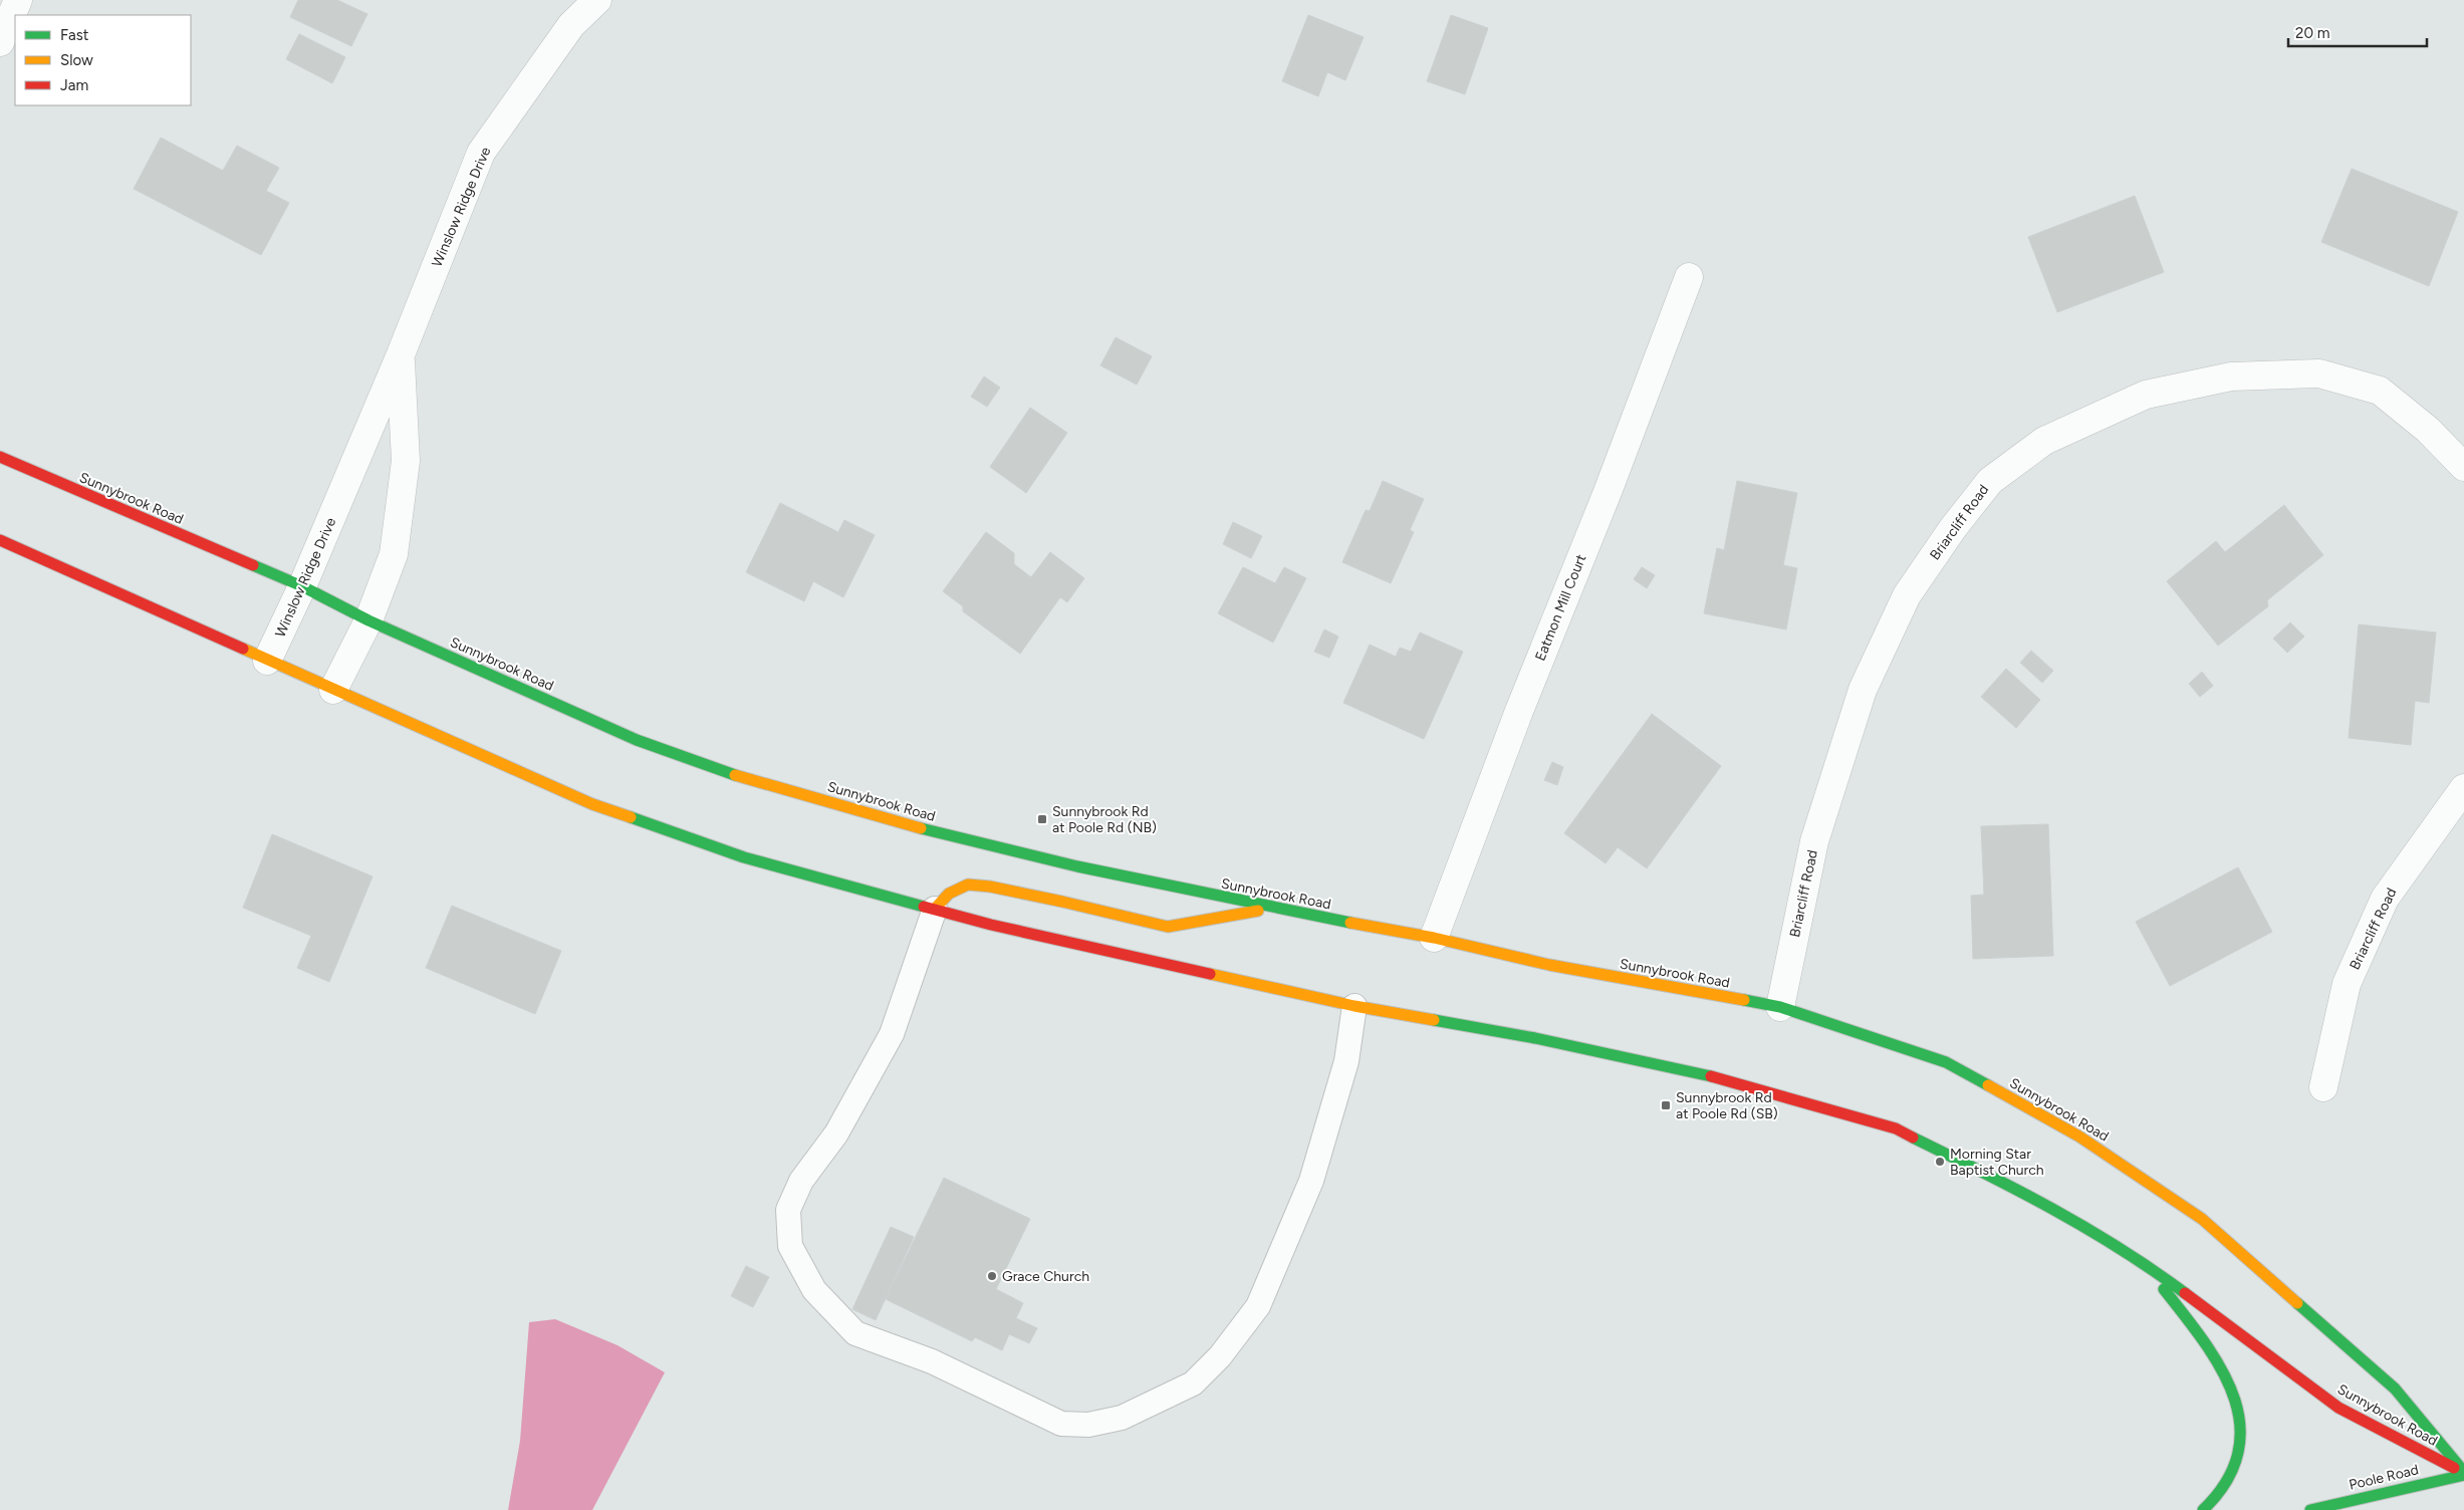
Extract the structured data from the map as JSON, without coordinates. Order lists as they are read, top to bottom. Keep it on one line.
{"streets":{"main road":["Sunnybrook Road","Poole Road"],"street":["Winslow Ridge Drive","Briarcliff Road","Eatmon Mill Court"]},"crossings":[["Winslow Ridge Drive","Sunnybrook Road"],["Sunnybrook Road","Briarcliff Road"],["Sunnybrook Road","Eatmon Mill Court"],["Sunnybrook Road","Poole Road"]],"places":{"transit":["Sunnybrook Rd at Poole Rd (NB)","Sunnybrook Rd at Poole Rd (SB)"],"other":["Morning Star Baptist Church","Grace Church"]},"legend":["Fast","Slow","Jam"],"scale_bar":"20 m"}
